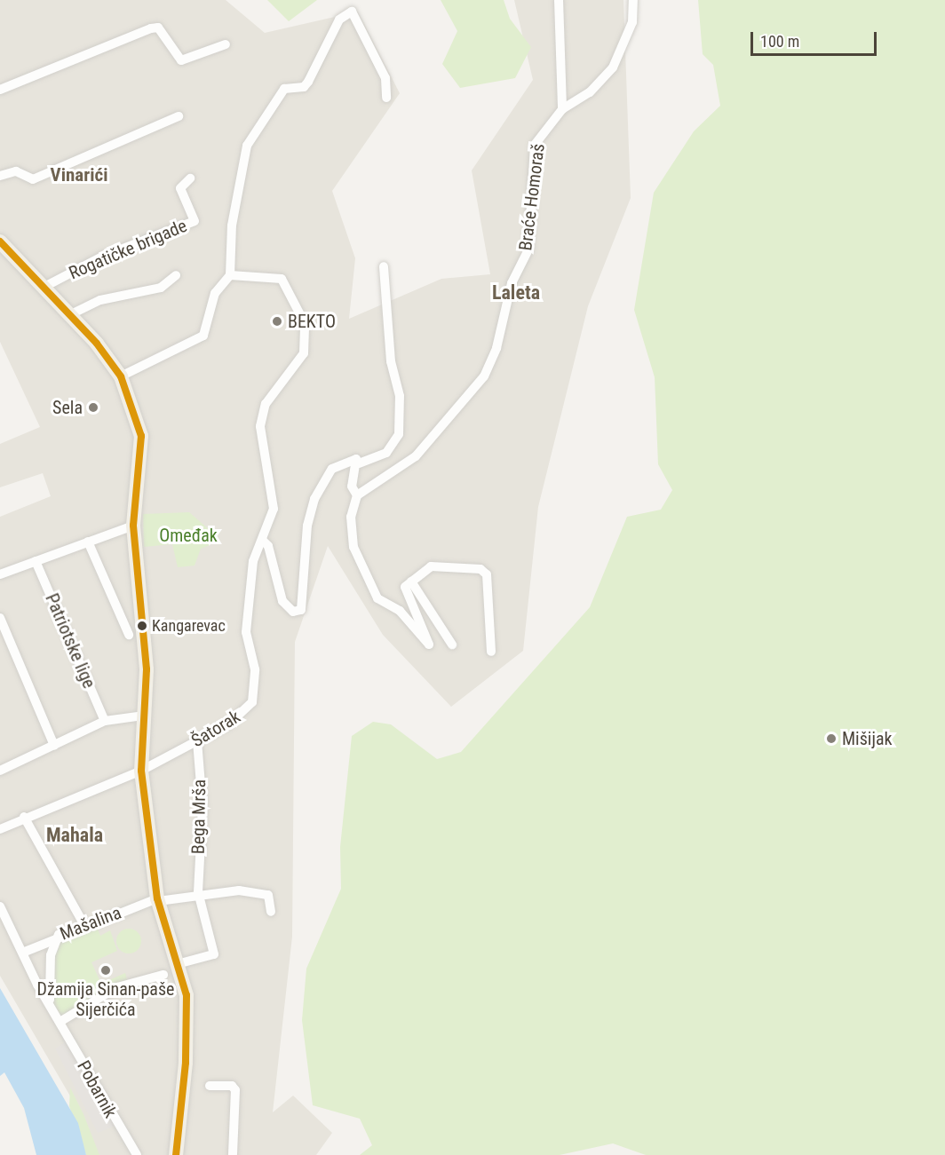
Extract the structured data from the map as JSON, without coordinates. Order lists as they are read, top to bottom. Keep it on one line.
{"streets":{"street":["Braće Homoraš","Rogatičke brigade","Patriotske lige","Šatorak","Bega Mrša","Mašalina","Pobarnik"]},"crossings":[["Šatorak","Bega Mrša"],["Bega Mrša","Mašalina"],["Mašalina","Pobarnik"]],"districts":["Vinarići","Laleta","Mahala"],"parks":["Omeđak"],"places":["BEKTO","Sela","Kangarevac","Mišijak","Džamija Sinan-paše Sijerčića"],"scale_bar":"100 m"}
